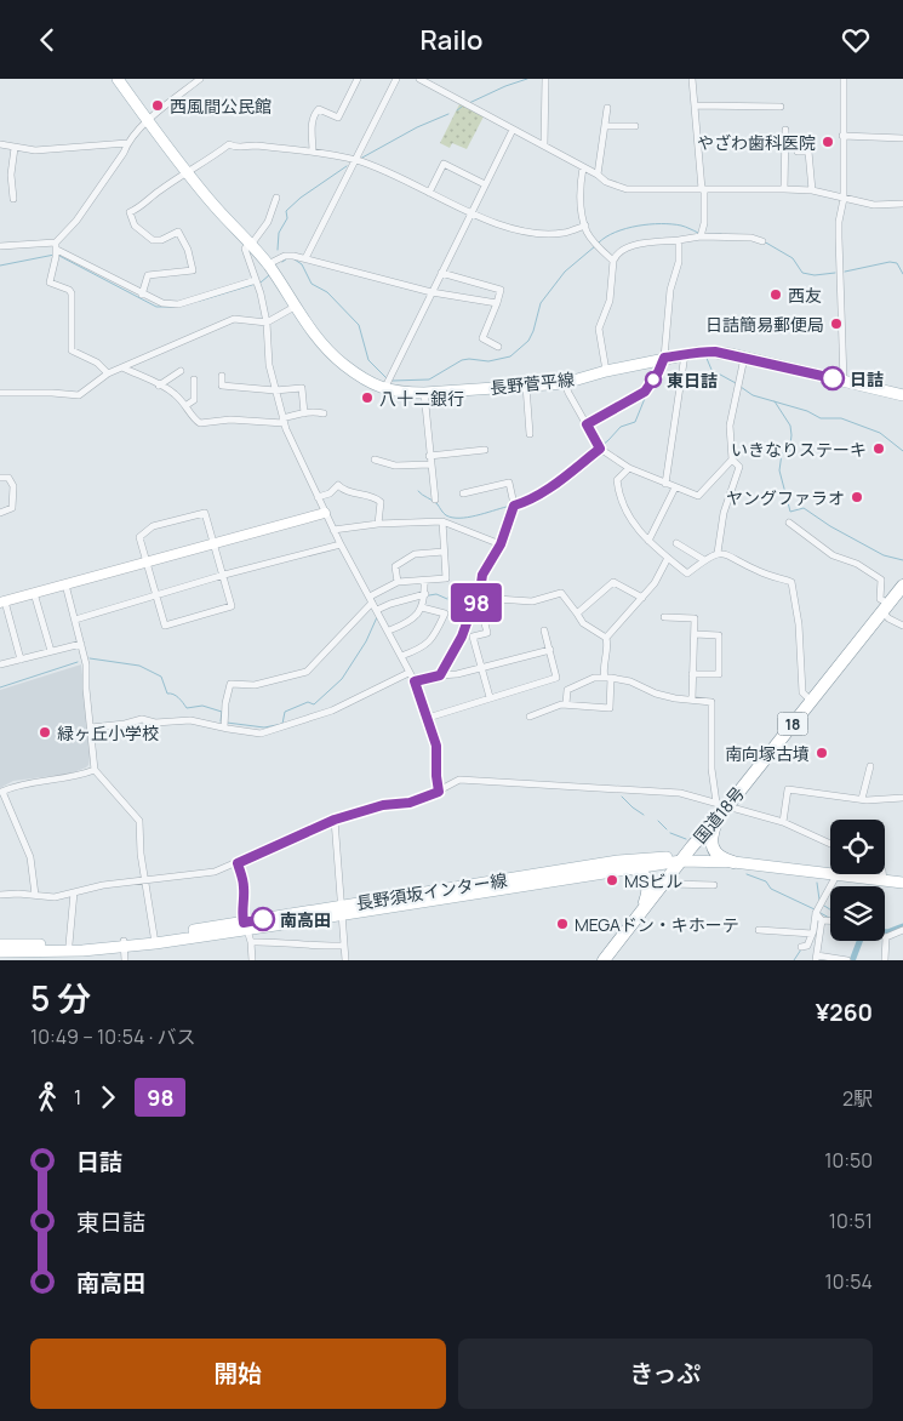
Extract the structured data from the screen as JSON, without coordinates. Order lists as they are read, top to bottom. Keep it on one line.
{"streets":{"highway":["18","国道18号"],"main road":["長野菅平線","長野須坂インター線"]},"crossings":[["国道18号","長野須坂インター線"]],"places":["西風間公民館","やざわ歯科医院","西友","日詰簡易郵便局","日詰","東日詰","八十二銀行","いきなりステーキ","ヤングファラオ","緑ヶ丘小学校","南向塚古墳","MSビル","南高田","MEGAドン・キホーテ"],"lines":["bus line 98"],"page":{"header":"Railo","on_map":"98","heading":["5 分","10:49 – 10:54 · バス","¥260"],"legs":["1","98","2駅"],"list":[{"name":"日詰","value":"10:50"},{"name":"東日詰","value":"10:51"},{"name":"南高田","value":"10:54"}],"buttons":["開始","きっぷ"]}}
